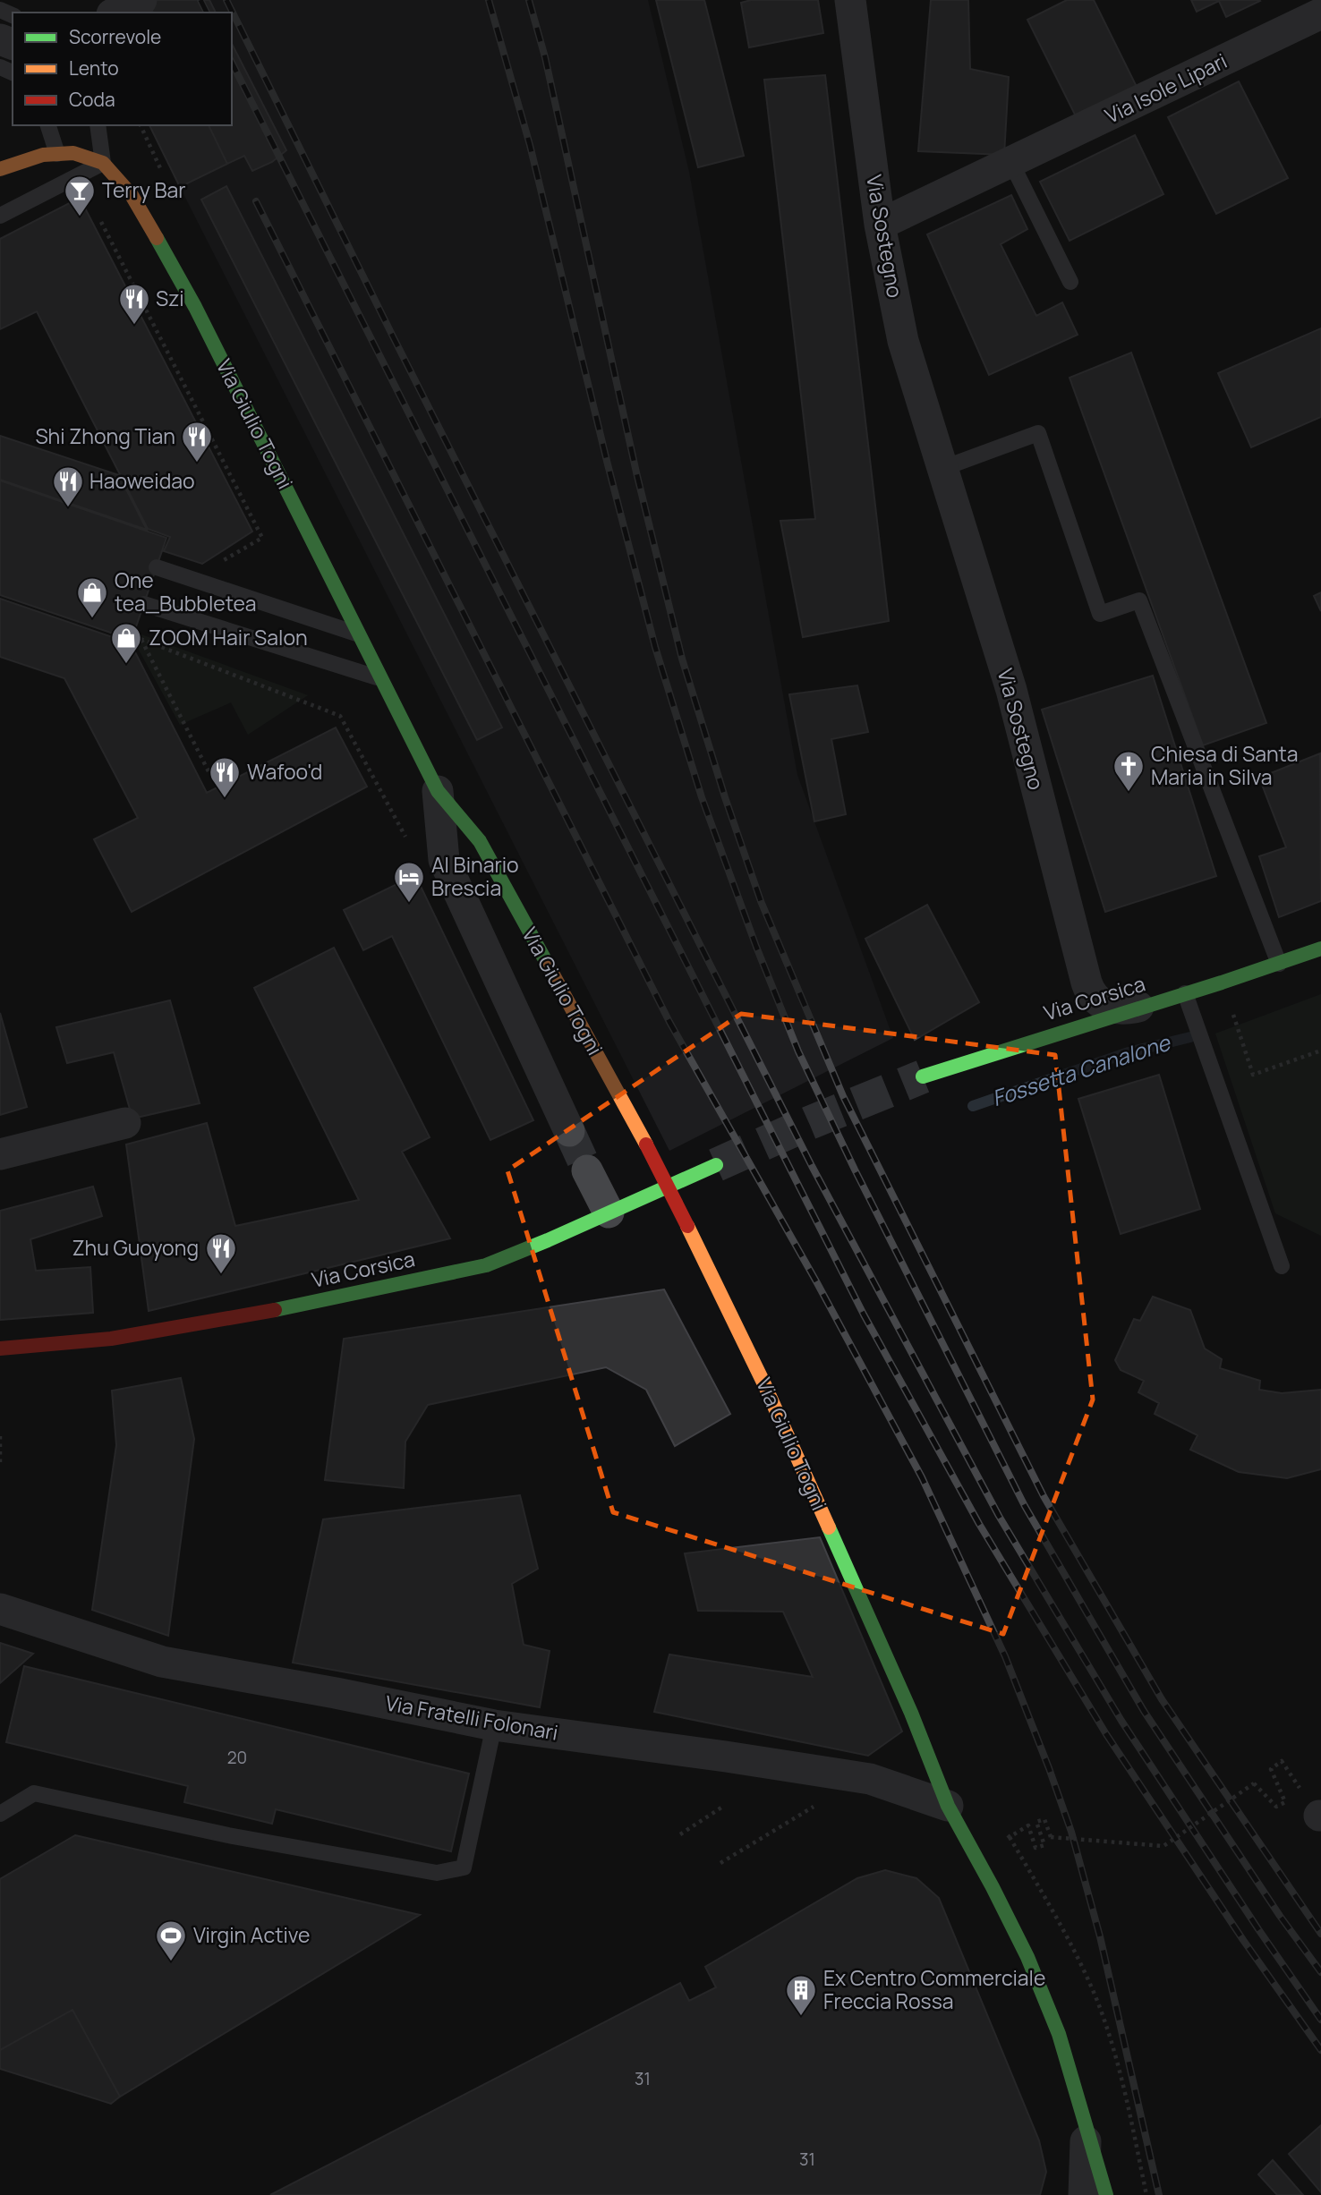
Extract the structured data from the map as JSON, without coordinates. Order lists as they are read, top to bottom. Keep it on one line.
{"streets":{"street":["Via Isole Lipari","Via Sostegno","Via Giulio Togni","Via Corsica","Via Fratelli Folonari"]},"crossings":[["Via Isole Lipari","Via Sostegno"],["Via Giulio Togni","Via Fratelli Folonari"]],"water":["Fossetta Canalone"],"places":{"bar":["Terry Bar"],"restaurant":["Szi","Shi Zhong Tian","Haoweidao","Wafoo'd","Zhu Guoyong"],"shop":["One tea_Bubbletea","ZOOM Hair Salon"],"church":["Chiesa di Santa Maria in Silva"],"hotel":["Al Binario Brescia"],"sports":["Virgin Active"],"building":["Ex Centro Commerciale Freccia Rossa"]},"house_numbers":["20","31","31"],"legend":["Scorrevole","Lento","Coda"]}
